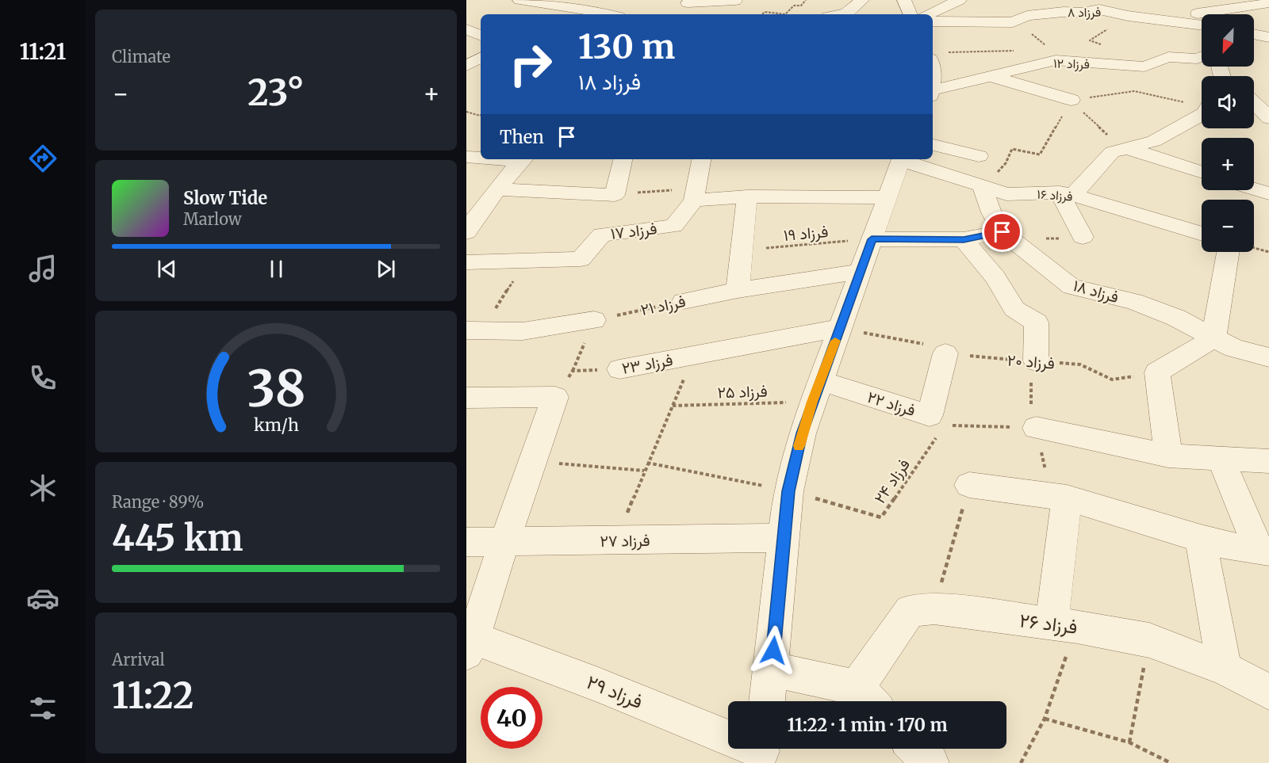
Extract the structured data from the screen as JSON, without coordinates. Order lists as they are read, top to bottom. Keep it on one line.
{"streets":{"street":["فرزاد ۸","فرزاد ۱۲","فرزاد ۱۶","فرزاد ۱۷","فرزاد ۱۸","فرزاد ۲۱","فرزاد ۲۳","فرزاد ۲۲","فرزاد ۲۷","فرزاد ۲۶","فرزاد ۲۹"],"path":["فرزاد ۱۹","فرزاد ۲۰","فرزاد ۲۵","فرزاد ۲۴"]},"crossings":[["فرزاد ۲۰","فرزاد ۲۳"],["فرزاد ۲۰","فرزاد ۲۲"],["فرزاد ۲۵","فرزاد ۲۲"],["فرزاد ۲۲","فرزاد ۲۴"]],"north":"bottom left","page":{"tabs":"11:21","tile":["Climate",["Range · 89%","445 km"],["Arrival","11:22"]],"map_buttons":["+","−"],"turn":["130 m","فرزاد ۱۸"],"heat":["−","23°","+"],"then":"Then","song":["Slow Tide","Marlow"],"limit":"40","trip":"11:22 · 1 min · 170 m","gauge":["38","km/h"]}}
